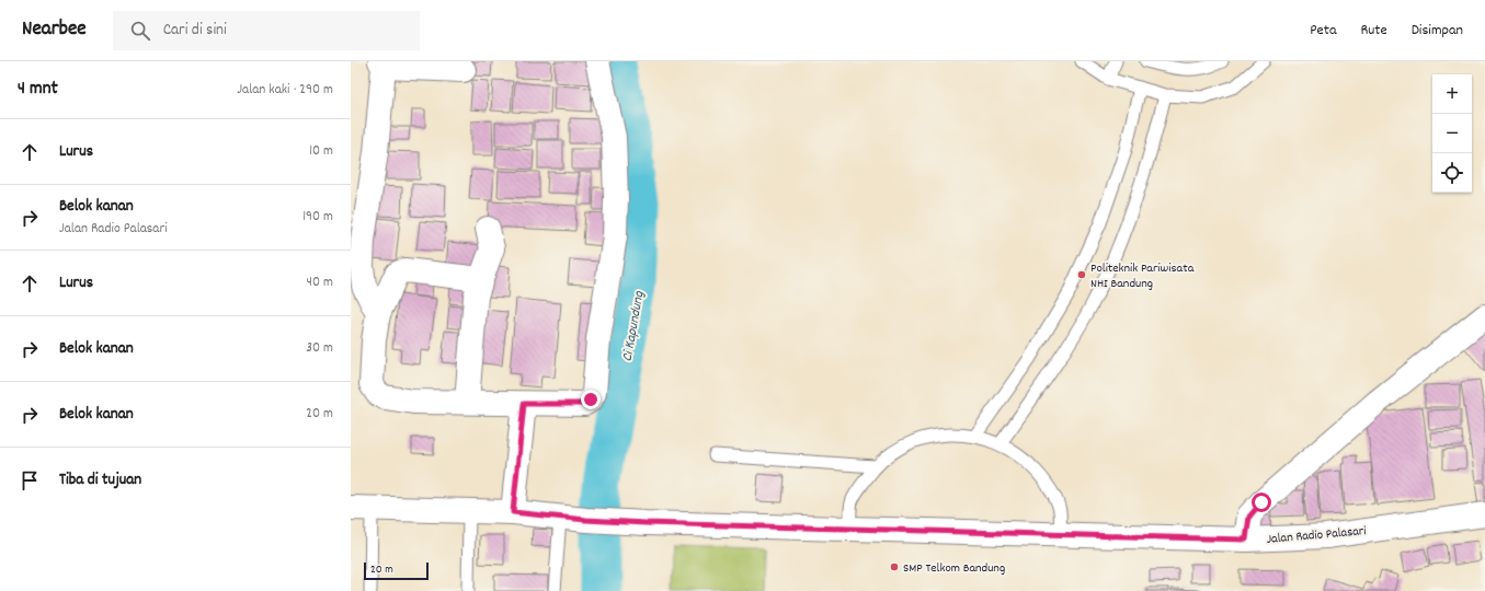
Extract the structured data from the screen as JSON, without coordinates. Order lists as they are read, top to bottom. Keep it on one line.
{"streets":{"street":["Jalan Radio Palasari"]},"water":["Ci Kapundung"],"places":["Politeknik Pariwisata NHI Bandung","SMP Telkom Bandung"],"scale_bar":"20 m","page":{"header":"Nearbee","search":"Cari di sini","nav":["Peta","Rute","Disimpan"],"heading":["4 mnt","Jalan kaki · 290 m"],"map_buttons":["+","−"],"list":[["Lurus","10 m"],["Belok kanan","Jalan Radio Palasari","190 m"],["Lurus","40 m"],["Belok kanan","30 m"],["Belok kanan","20 m"],"Tiba di tujuan"],"scale":"20 m"}}
